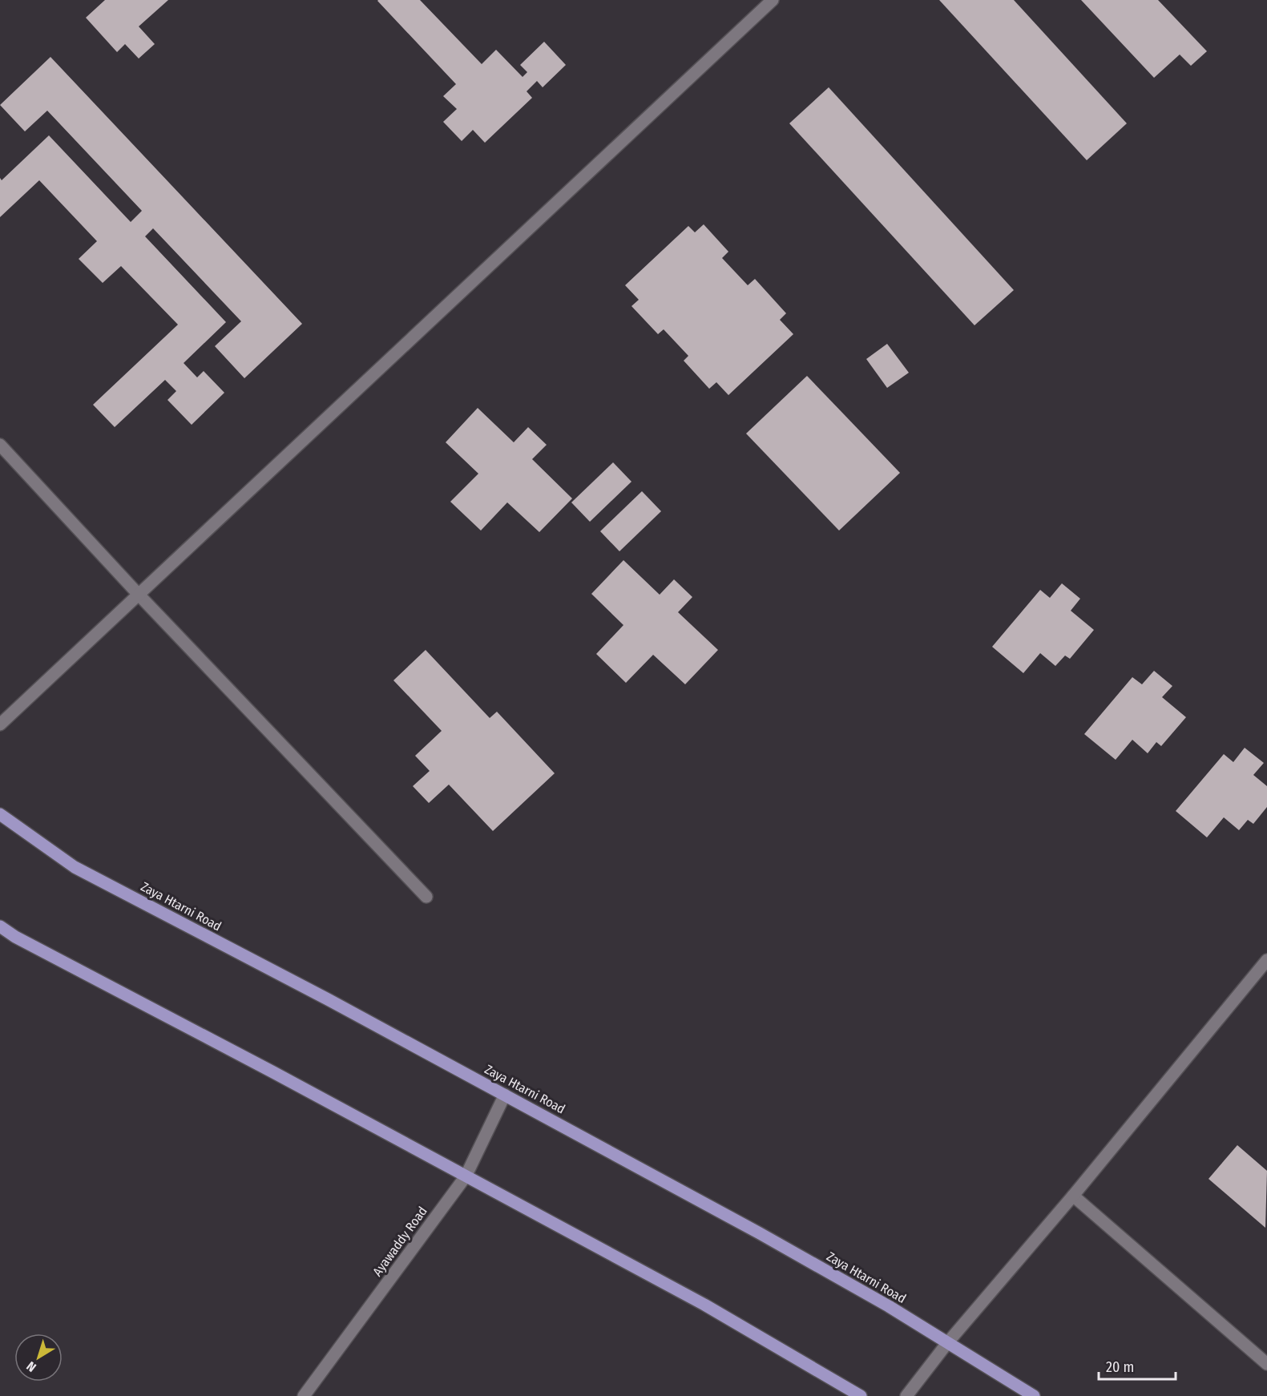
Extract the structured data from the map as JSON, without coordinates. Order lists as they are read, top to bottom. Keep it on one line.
{"streets":{"main road":["Zaya Htarni Road"],"street":["Ayawaddy Road"]},"crossings":[["Zaya Htarni Road","Ayawaddy Road"]],"scale_bar":"20 m","north":"bottom left"}
